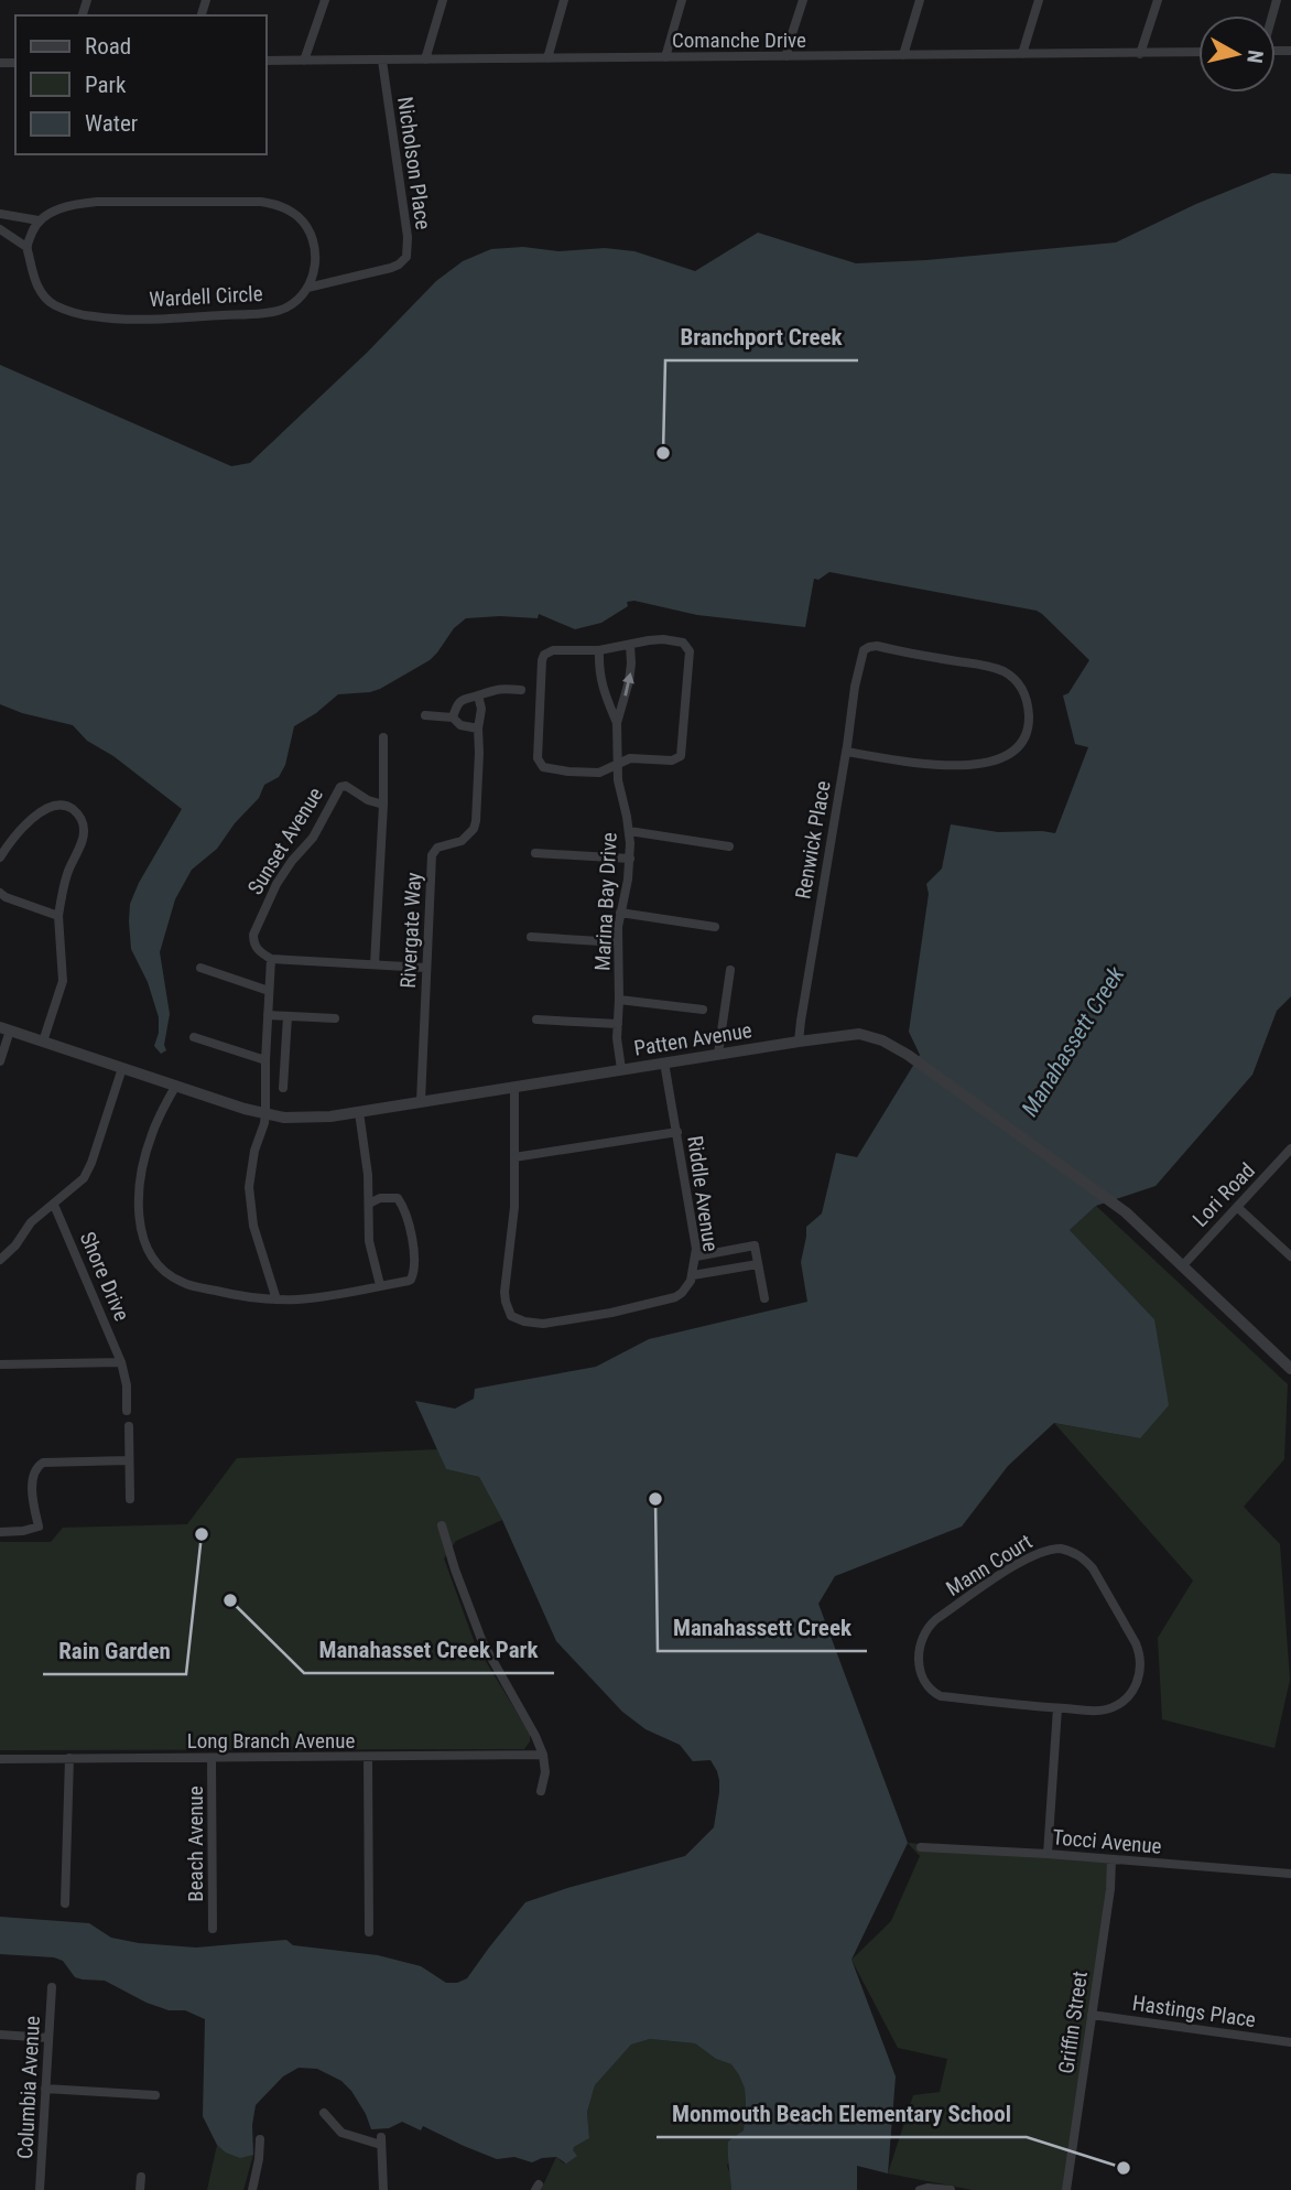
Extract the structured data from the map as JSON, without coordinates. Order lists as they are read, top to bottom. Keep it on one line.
{"streets":{"street":["Comanche Drive","Nicholson Place","Wardell Circle","Renwick Place","Sunset Avenue","Marina Bay Drive","Rivergate Way","Patten Avenue","Riddle Avenue","Lori Road","Shore Drive","Mann Court","Long Branch Avenue","Tocci Avenue","Beach Avenue","Hastings Place","Griffin Street","Columbia Avenue"]},"crossings":[["Comanche Drive","Nicholson Place"],["Nicholson Place","Wardell Circle"],["Renwick Place","Patten Avenue"],["Marina Bay Drive","Patten Avenue"],["Rivergate Way","Patten Avenue"],["Patten Avenue","Riddle Avenue"],["Patten Avenue","Lori Road"],["Long Branch Avenue","Beach Avenue"],["Tocci Avenue","Griffin Street"],["Hastings Place","Griffin Street"]],"water":["Manahassett Creek"],"places":["Branchport Creek","Manahassett Creek","Rain Garden","Manahasset Creek Park","Monmouth Beach Elementary School"],"legend":["Road","Park","Water"],"north":"right"}
